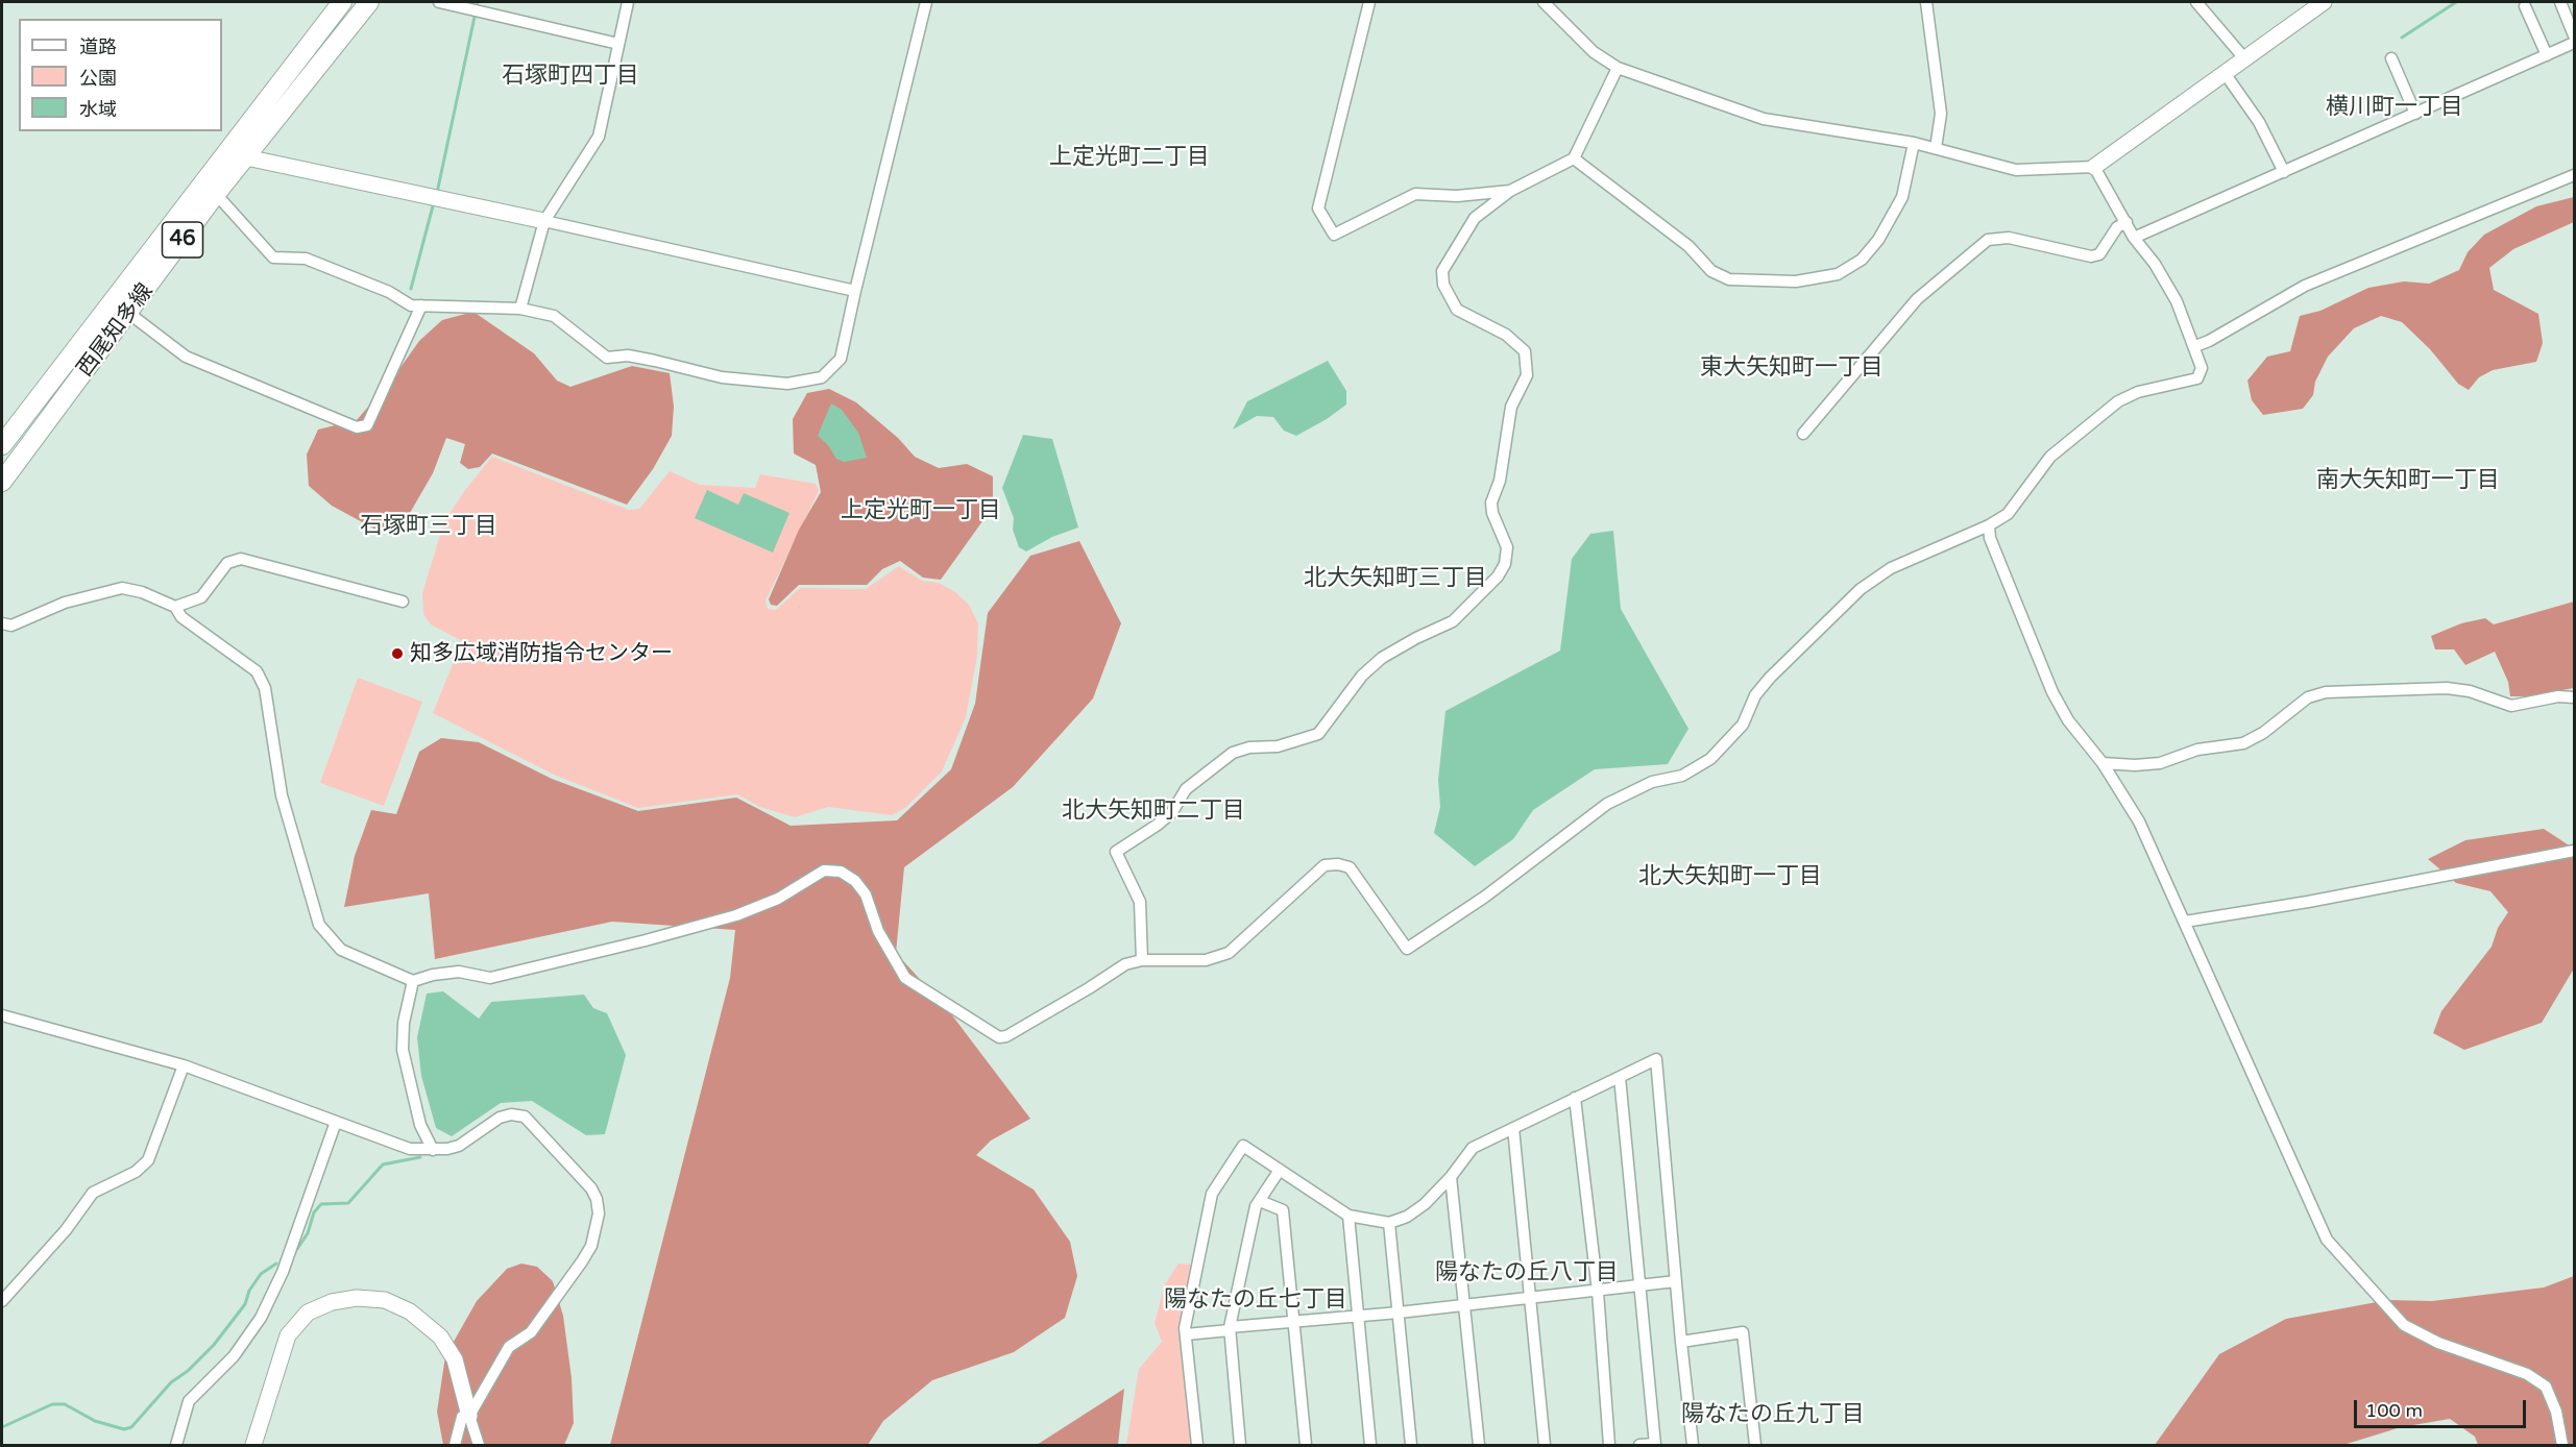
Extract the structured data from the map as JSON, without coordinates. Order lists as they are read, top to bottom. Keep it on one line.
{"streets":{"main road":["46","西尾知多線"]},"districts":["石塚町四丁目","横川町一丁目","上定光町二丁目","東大矢知町一丁目","南大矢知町一丁目","上定光町一丁目","石塚町三丁目","北大矢知町三丁目","北大矢知町二丁目","北大矢知町一丁目","陽なたの丘八丁目","陽なたの丘七丁目","陽なたの丘九丁目"],"places":["知多広域消防指令センター"],"legend":["道路","公園","水域"],"scale_bar":"100 m"}
